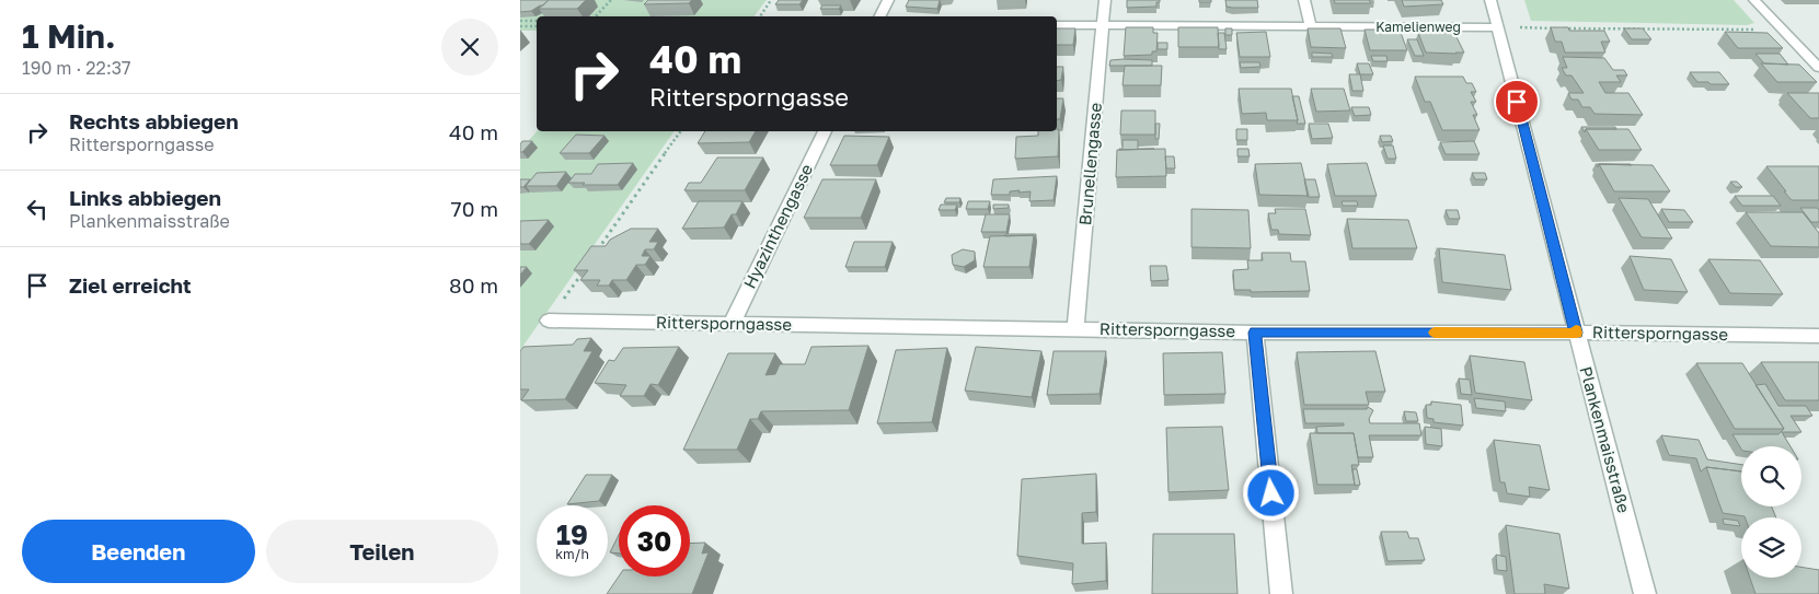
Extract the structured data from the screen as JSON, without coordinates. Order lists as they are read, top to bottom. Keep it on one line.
{"streets":{"street":["Kamelienweg","Brunellengasse","Hyazinthengasse","Rittersporngasse","Plankenmaisstraße"]},"crossings":[["Kamelienweg","Brunellengasse"],["Kamelienweg","Plankenmaisstraße"],["Brunellengasse","Rittersporngasse"],["Hyazinthengasse","Rittersporngasse"],["Rittersporngasse","Plankenmaisstraße"]],"page":{"heading":["1 Min.","190 m · 22:37"],"turn":["40 m","Rittersporngasse"],"list":[{"name":"Rechts abbiegen","note":"Rittersporngasse","value":"40 m"},{"name":"Links abbiegen","note":"Plankenmaisstraße","value":"70 m"},{"name":"Ziel erreicht","value":"80 m"}],"speed":"19 km/h","limit":"30","buttons":["Beenden","Teilen"]}}
